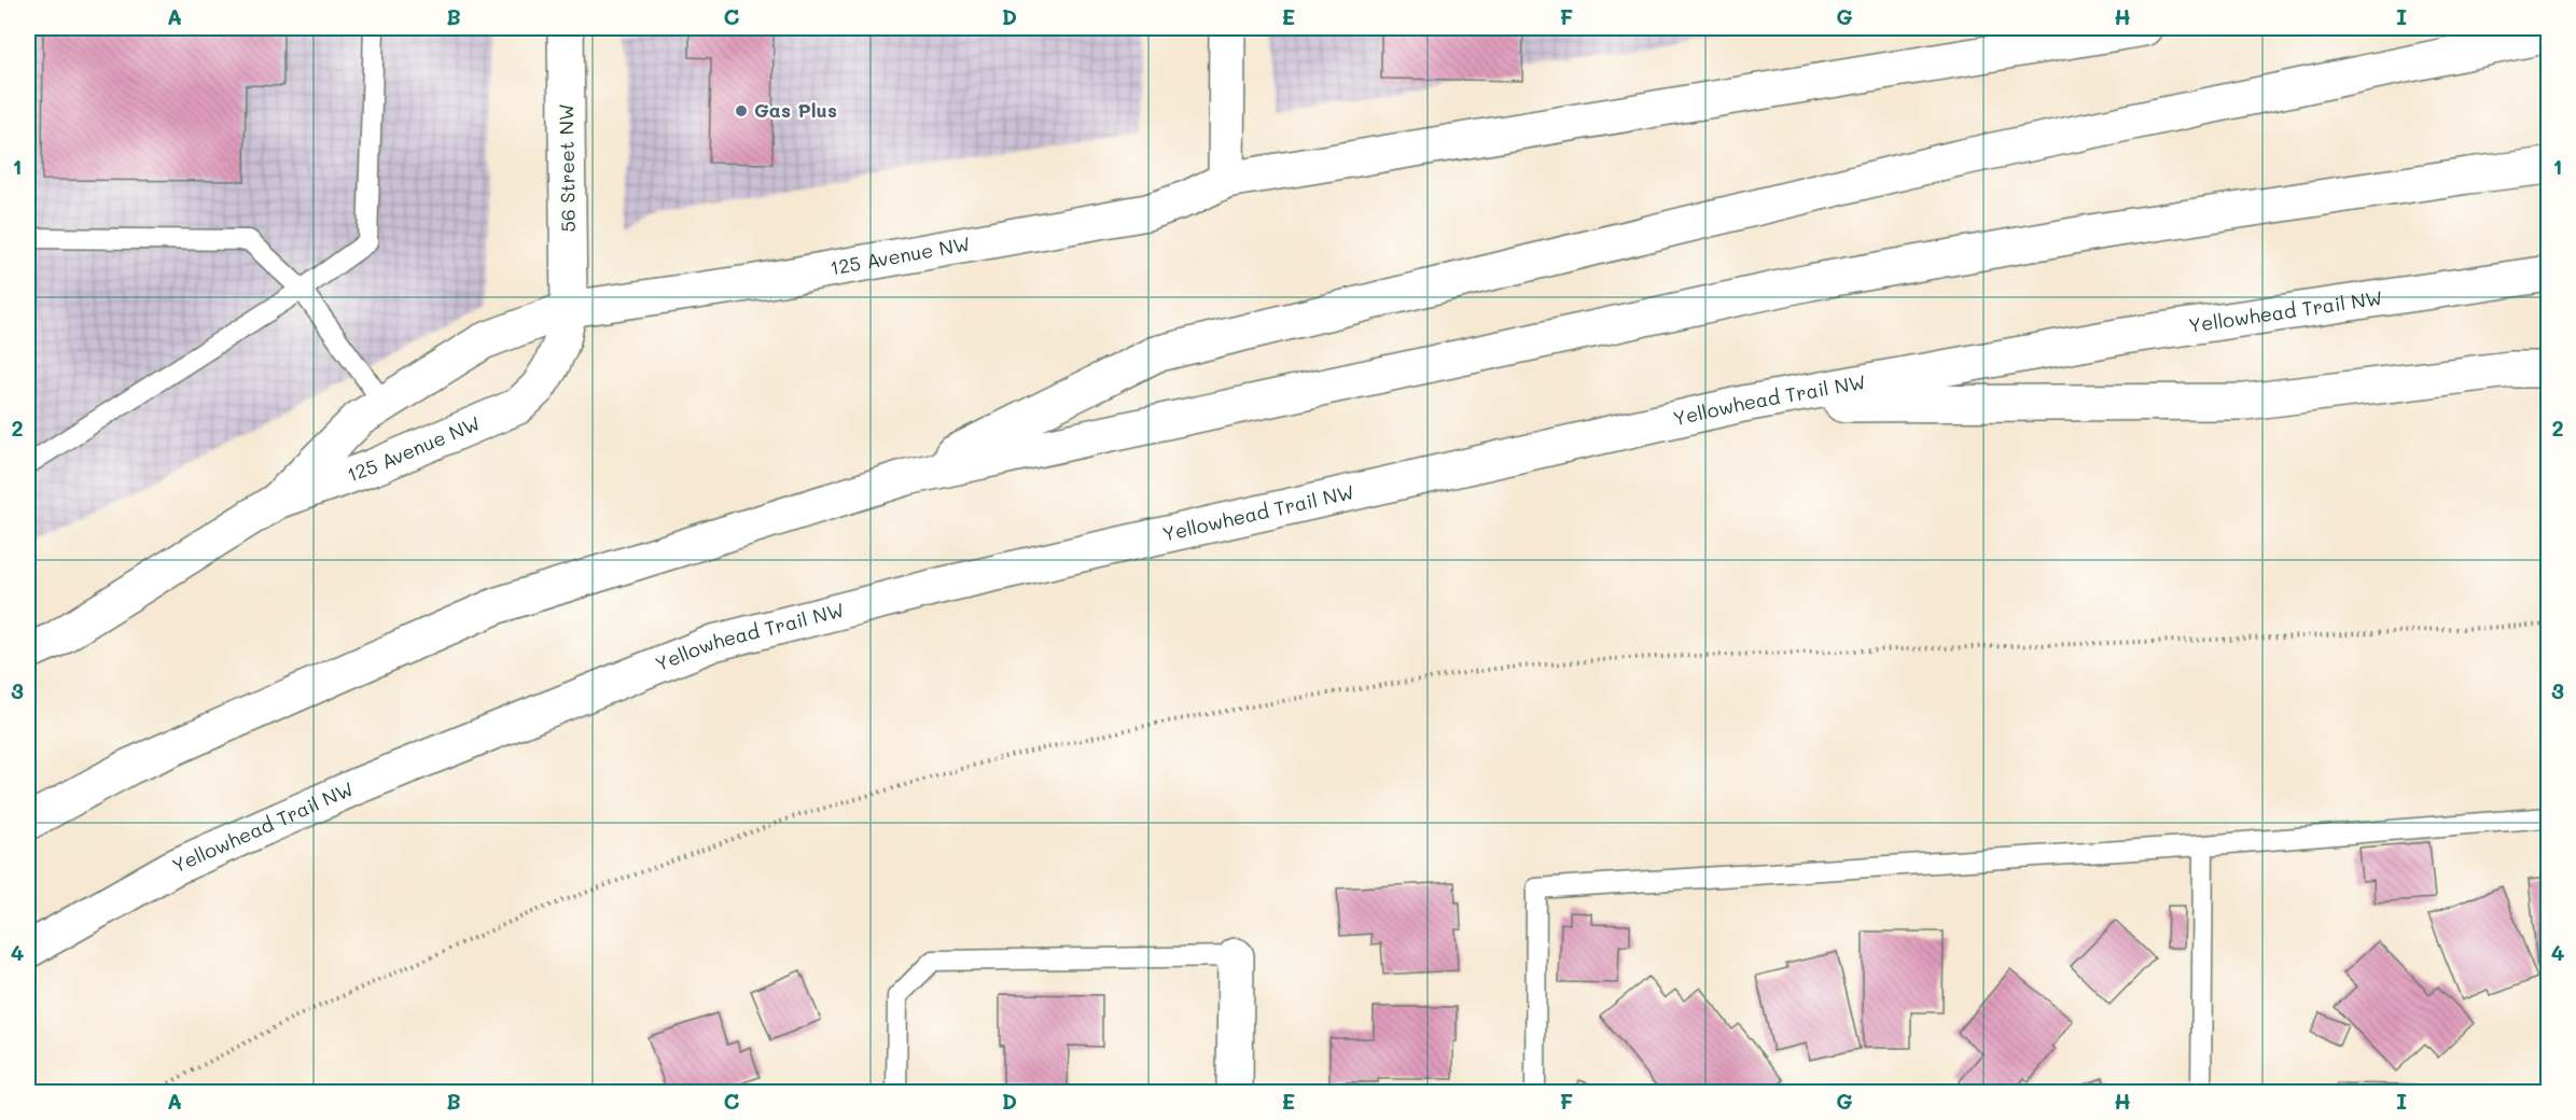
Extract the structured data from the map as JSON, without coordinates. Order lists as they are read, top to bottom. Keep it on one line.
{"streets":{"main road":["56 Street NW","125 Avenue NW","Yellowhead Trail NW"]},"crossings":[["56 Street NW","125 Avenue NW"]],"places":["Gas Plus"],"grid":{"columns":["A","B","C","D","E","F","G","H","I"],"rows":["1","2","3","4"]}}
